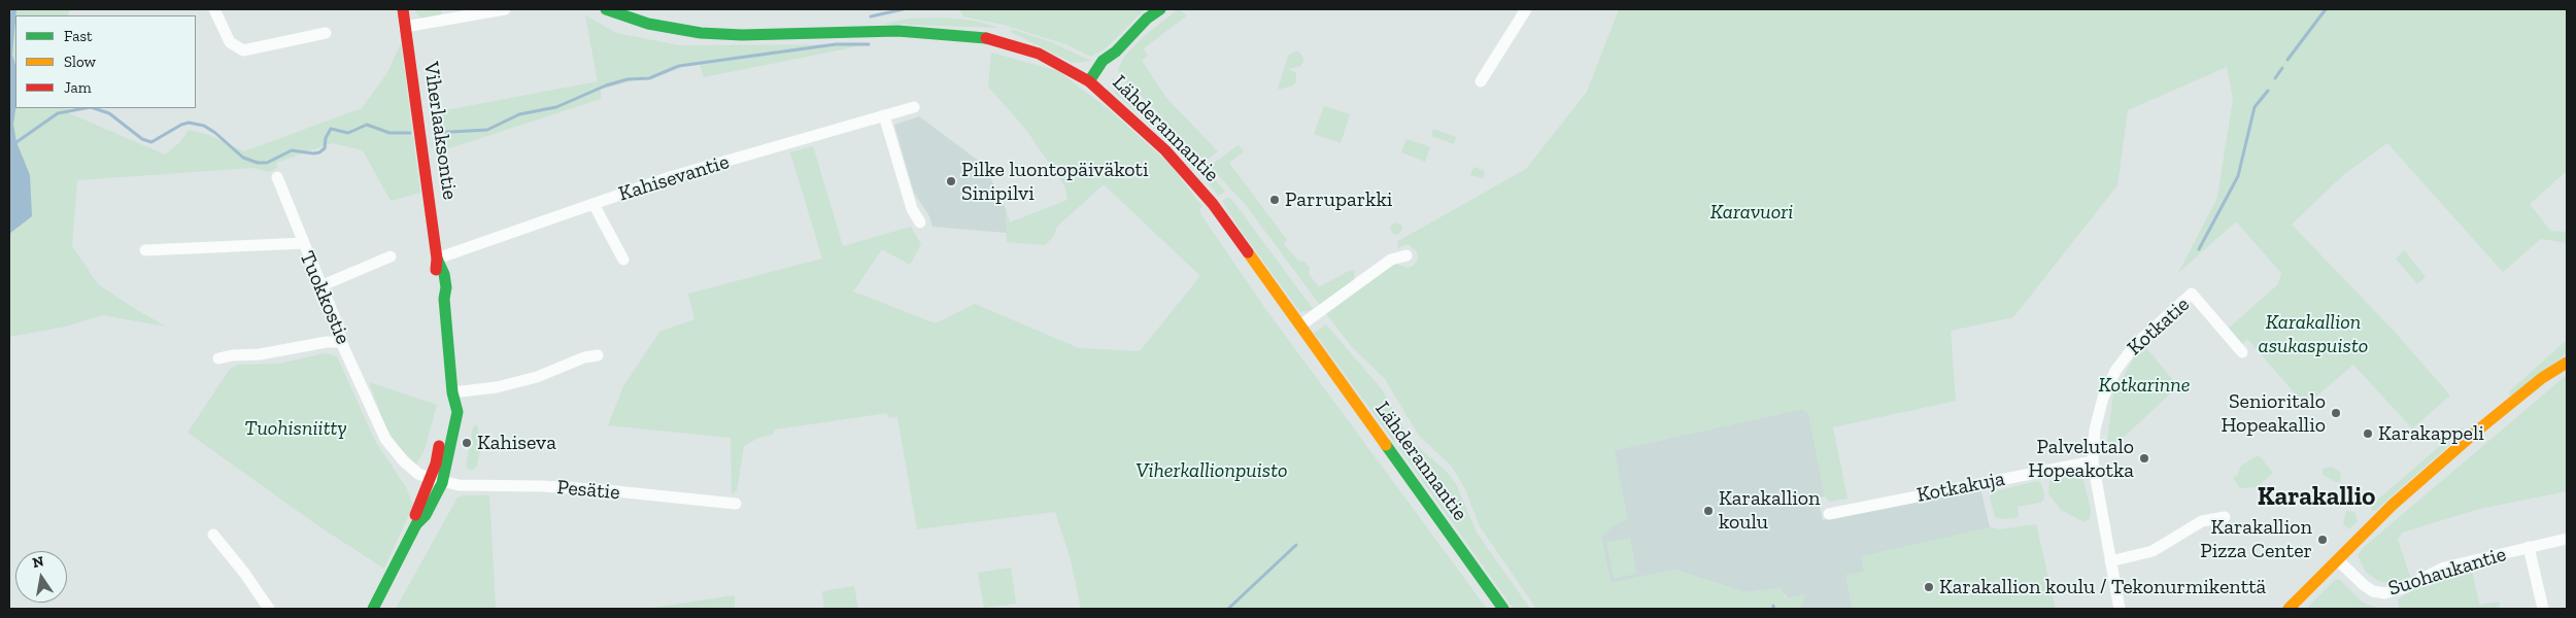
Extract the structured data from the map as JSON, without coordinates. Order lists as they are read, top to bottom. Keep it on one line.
{"streets":{"street":["Lähderannantie","Viherlaaksontie","Kahisevantie","Tuokkostie","Kotkatie","Kotkakuja","Pesätie","Suohaukantie"]},"crossings":[["Viherlaaksontie","Kahisevantie"],["Viherlaaksontie","Tuokkostie"],["Viherlaaksontie","Pesätie"],["Tuokkostie","Pesätie"],["Kotkatie","Kotkakuja"]],"districts":["Karakallio"],"parks":["Karavuori","Karakallion asukaspuisto","Kotkarinne","Tuohisniitty","Viherkallionpuisto"],"places":["Pilke luontopäiväkoti Sinipilvi","Parruparkki","Senioritalo Hopeakallio","Karakappeli","Kahiseva","Palvelutalo Hopeakotka","Karakallion koulu","Karakallion Pizza Center","Karakallion koulu / Tekonurmikenttä"],"legend":["Fast","Slow","Jam"],"north":"top"}
